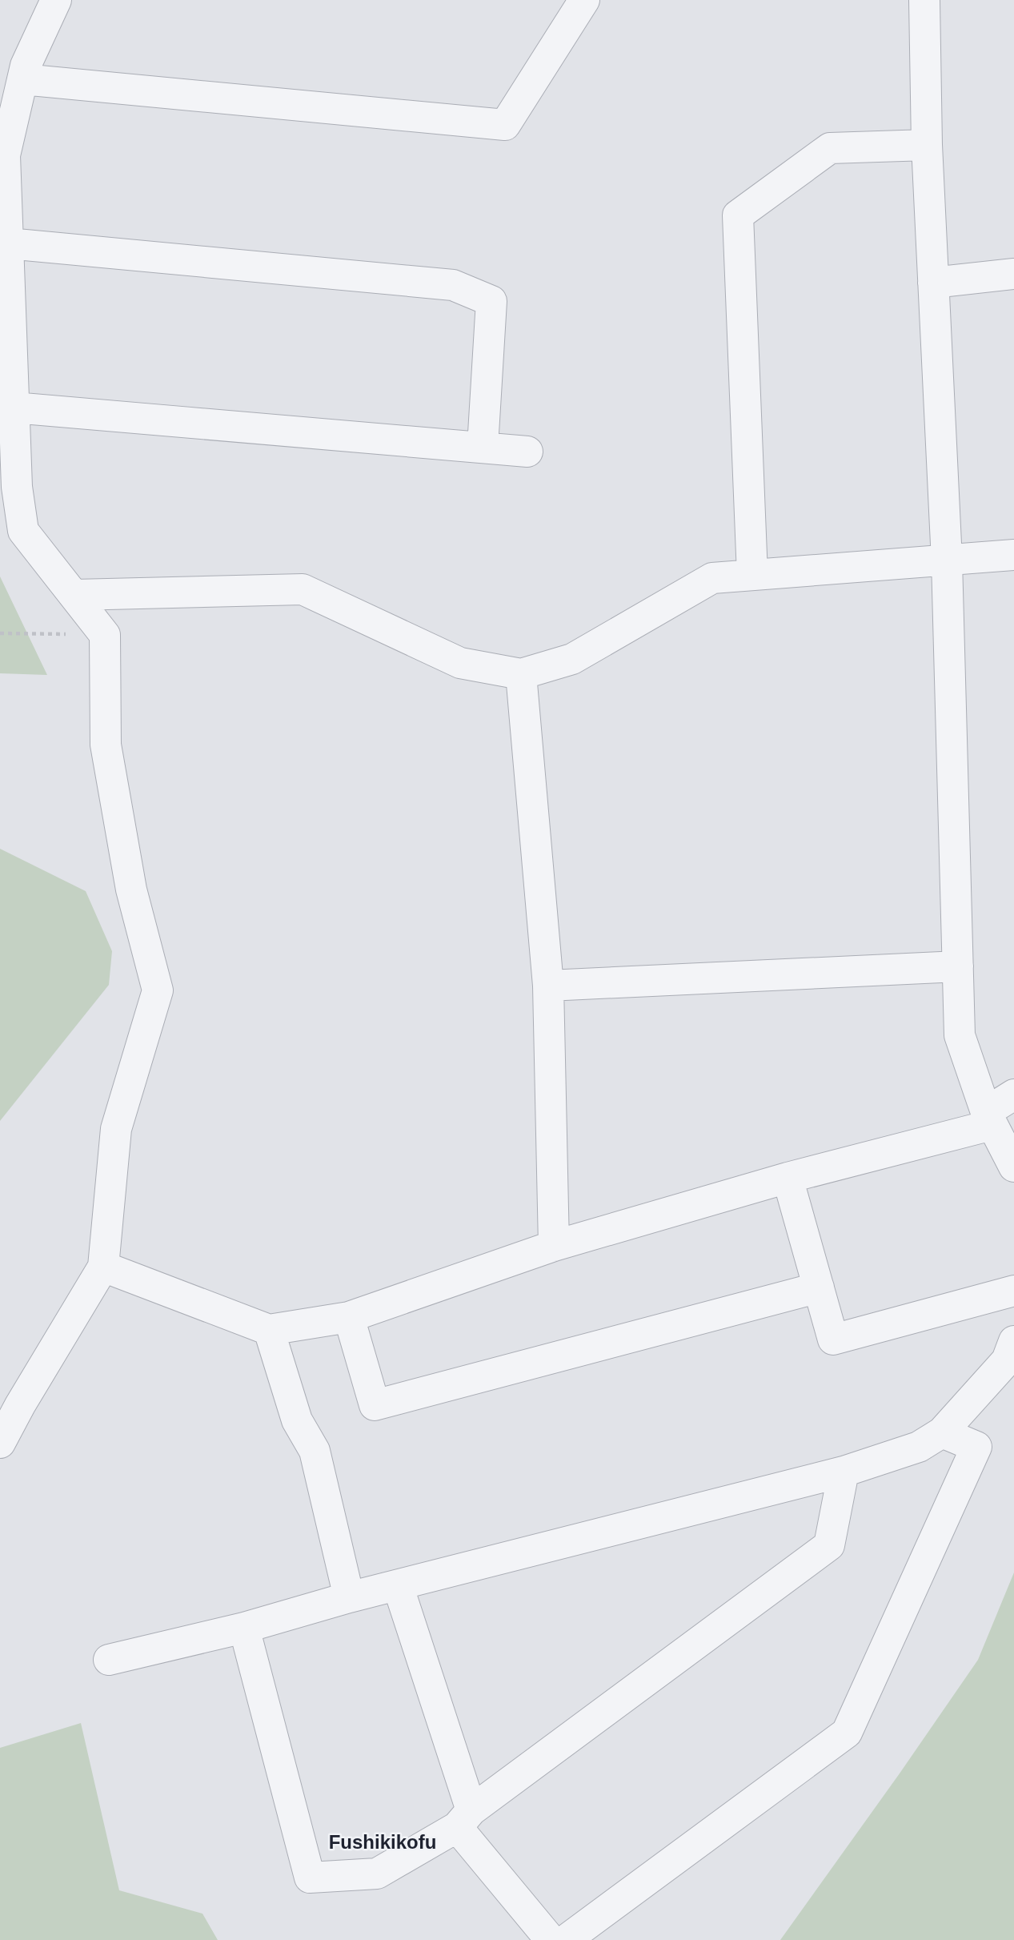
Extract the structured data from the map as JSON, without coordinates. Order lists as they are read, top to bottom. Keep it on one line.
{"districts":["Fushikikofu"]}
